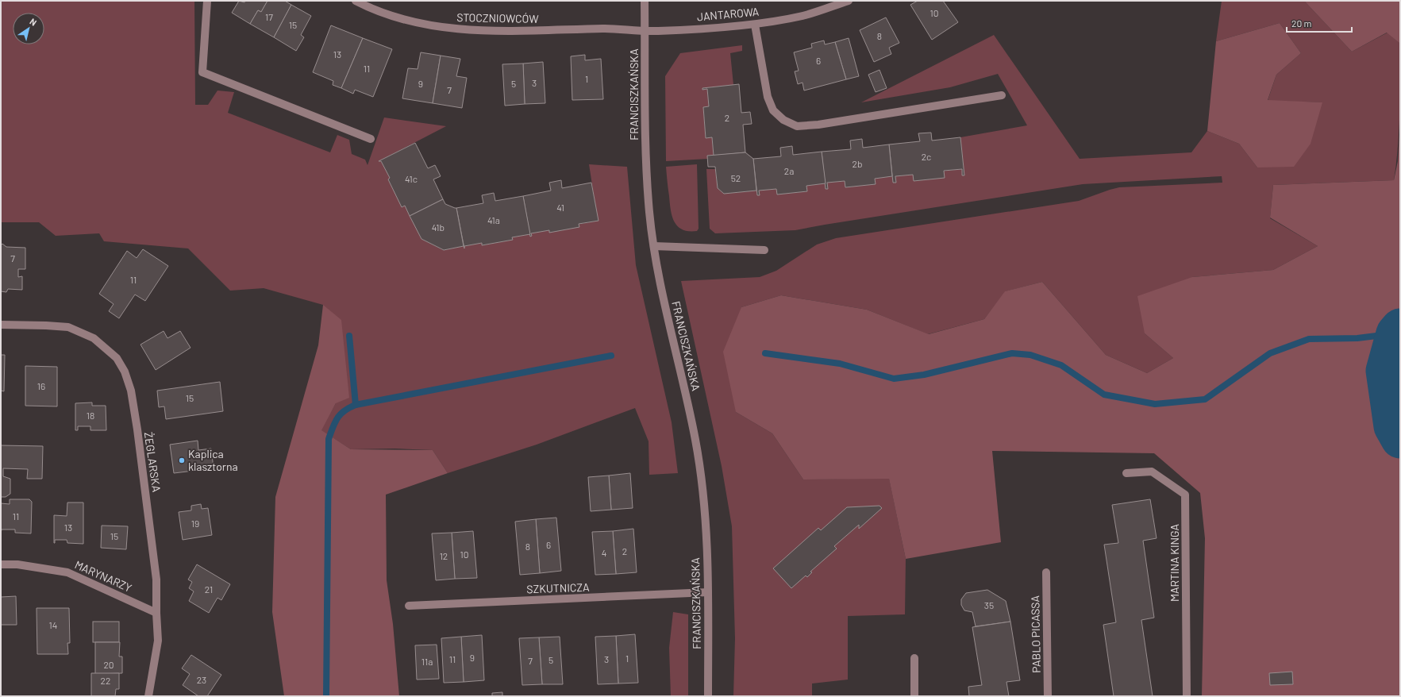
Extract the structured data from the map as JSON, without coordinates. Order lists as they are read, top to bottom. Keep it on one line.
{"streets":{"street":["JANTAROWA","STOCZNIOWCÓW","FRANCISZKAŃSKA","ŻEGLARSKA","MARTINA KINGA","MARYNARZY","SZKUTNICZA","PABLO PICASSA"]},"crossings":[["JANTAROWA","STOCZNIOWCÓW"],["JANTAROWA","FRANCISZKAŃSKA"],["STOCZNIOWCÓW","FRANCISZKAŃSKA"],["FRANCISZKAŃSKA","SZKUTNICZA"],["ŻEGLARSKA","MARYNARZY"]],"places":["Kaplica klasztorna"],"house_numbers":["10","17","15","8","13","6","11","1","3","9","5","7","2","2c","2b","2a","52","41c","41","41a","41b","7","11","16","15","18","11","19","13","15","6","8","2","4","10","12","21","35","14","9","1","11","3","5","7","11a","20","23","22"],"scale_bar":"20 m","north":"top right"}
